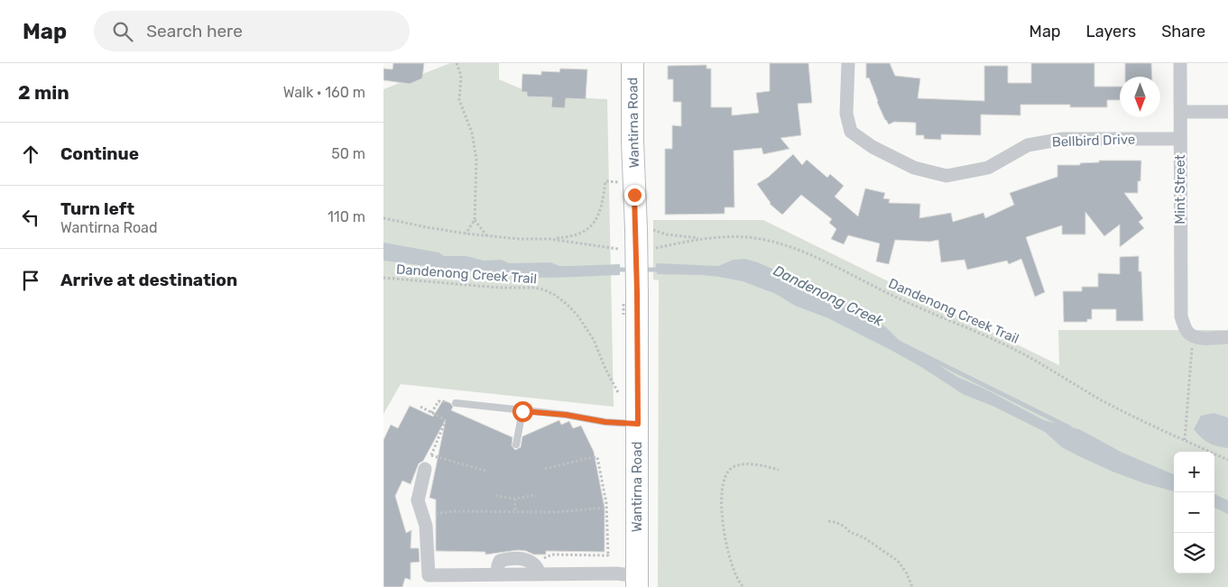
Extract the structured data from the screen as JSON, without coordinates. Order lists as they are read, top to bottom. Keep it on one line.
{"streets":{"main road":["Wantirna Road"],"street":["Bellbird Drive","Mint Street"],"path":["Dandenong Creek Trail"]},"crossings":[["Bellbird Drive","Mint Street"]],"water":["Dandenong Creek"],"north":"bottom","page":{"header":"Map","search":"Search here","nav":["Map","Layers","Share"],"heading":["2 min","Walk · 160 m"],"list":[["Continue","50 m"],["Turn left","Wantirna Road","110 m"],"Arrive at destination"],"map_buttons":["+","−"]}}
